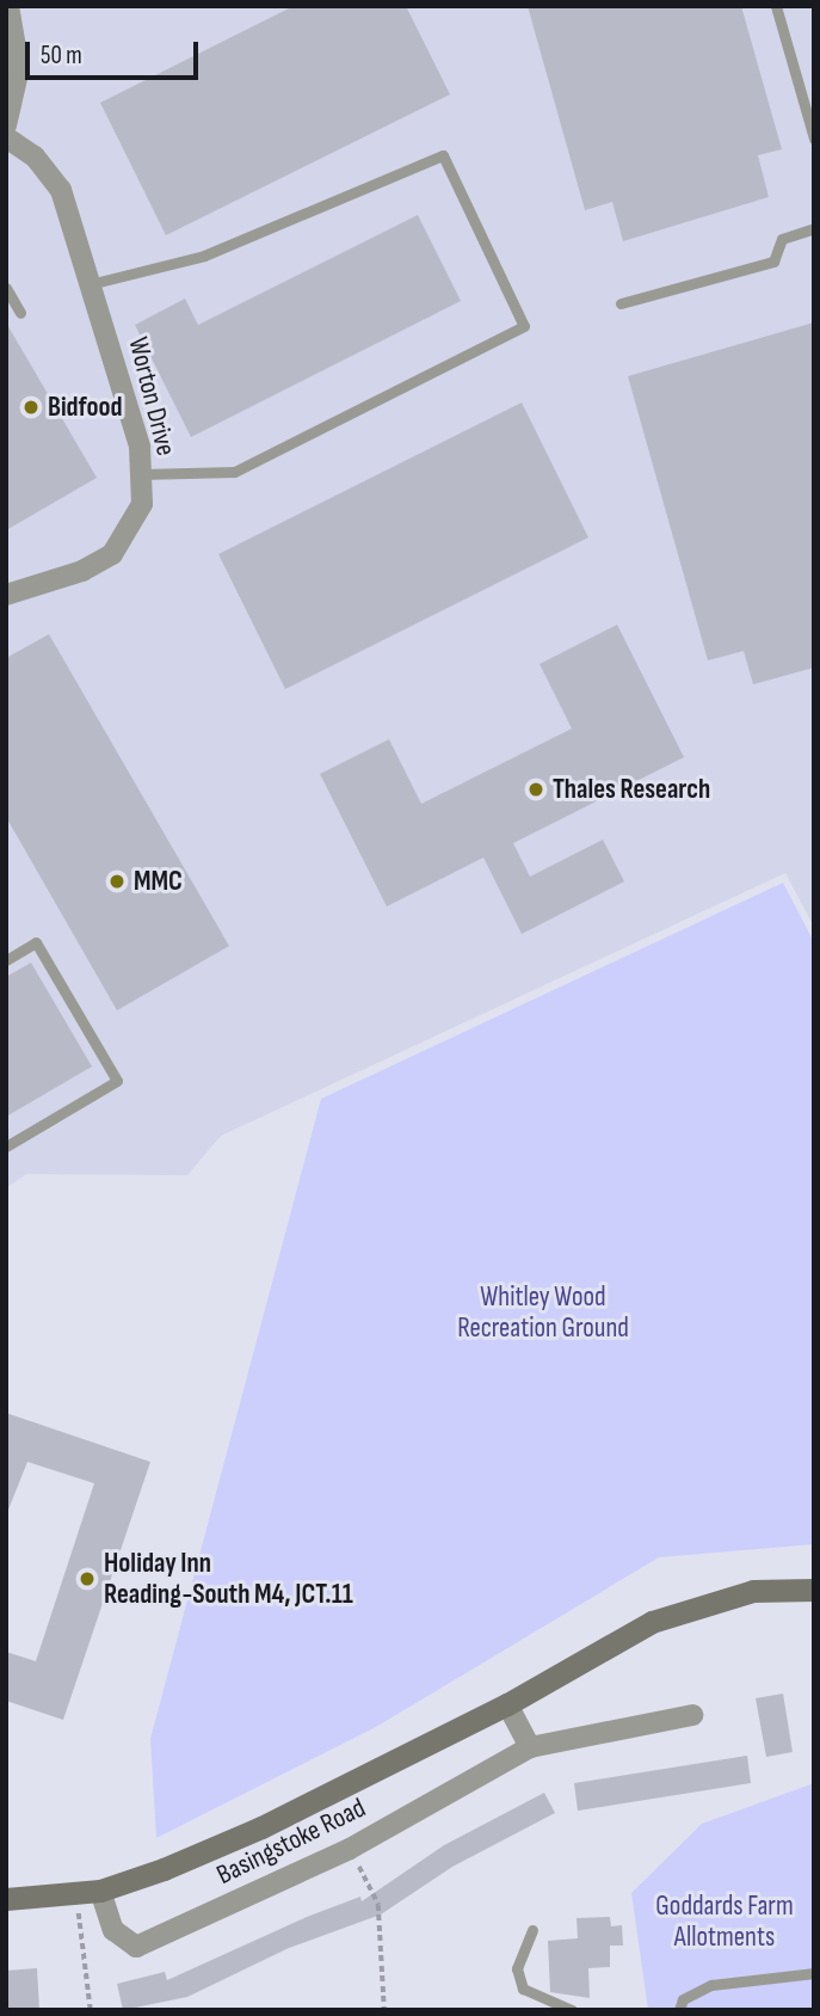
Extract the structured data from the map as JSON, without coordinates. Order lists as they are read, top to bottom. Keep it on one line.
{"streets":{"main road":["Basingstoke Road"],"street":["Worton Drive"]},"parks":["Whitley Wood Recreation Ground","Goddards Farm Allotments"],"places":["Bidfood","Thales Research","MMC","Holiday Inn Reading-South M4, JCT.11"],"scale_bar":"50 m"}
